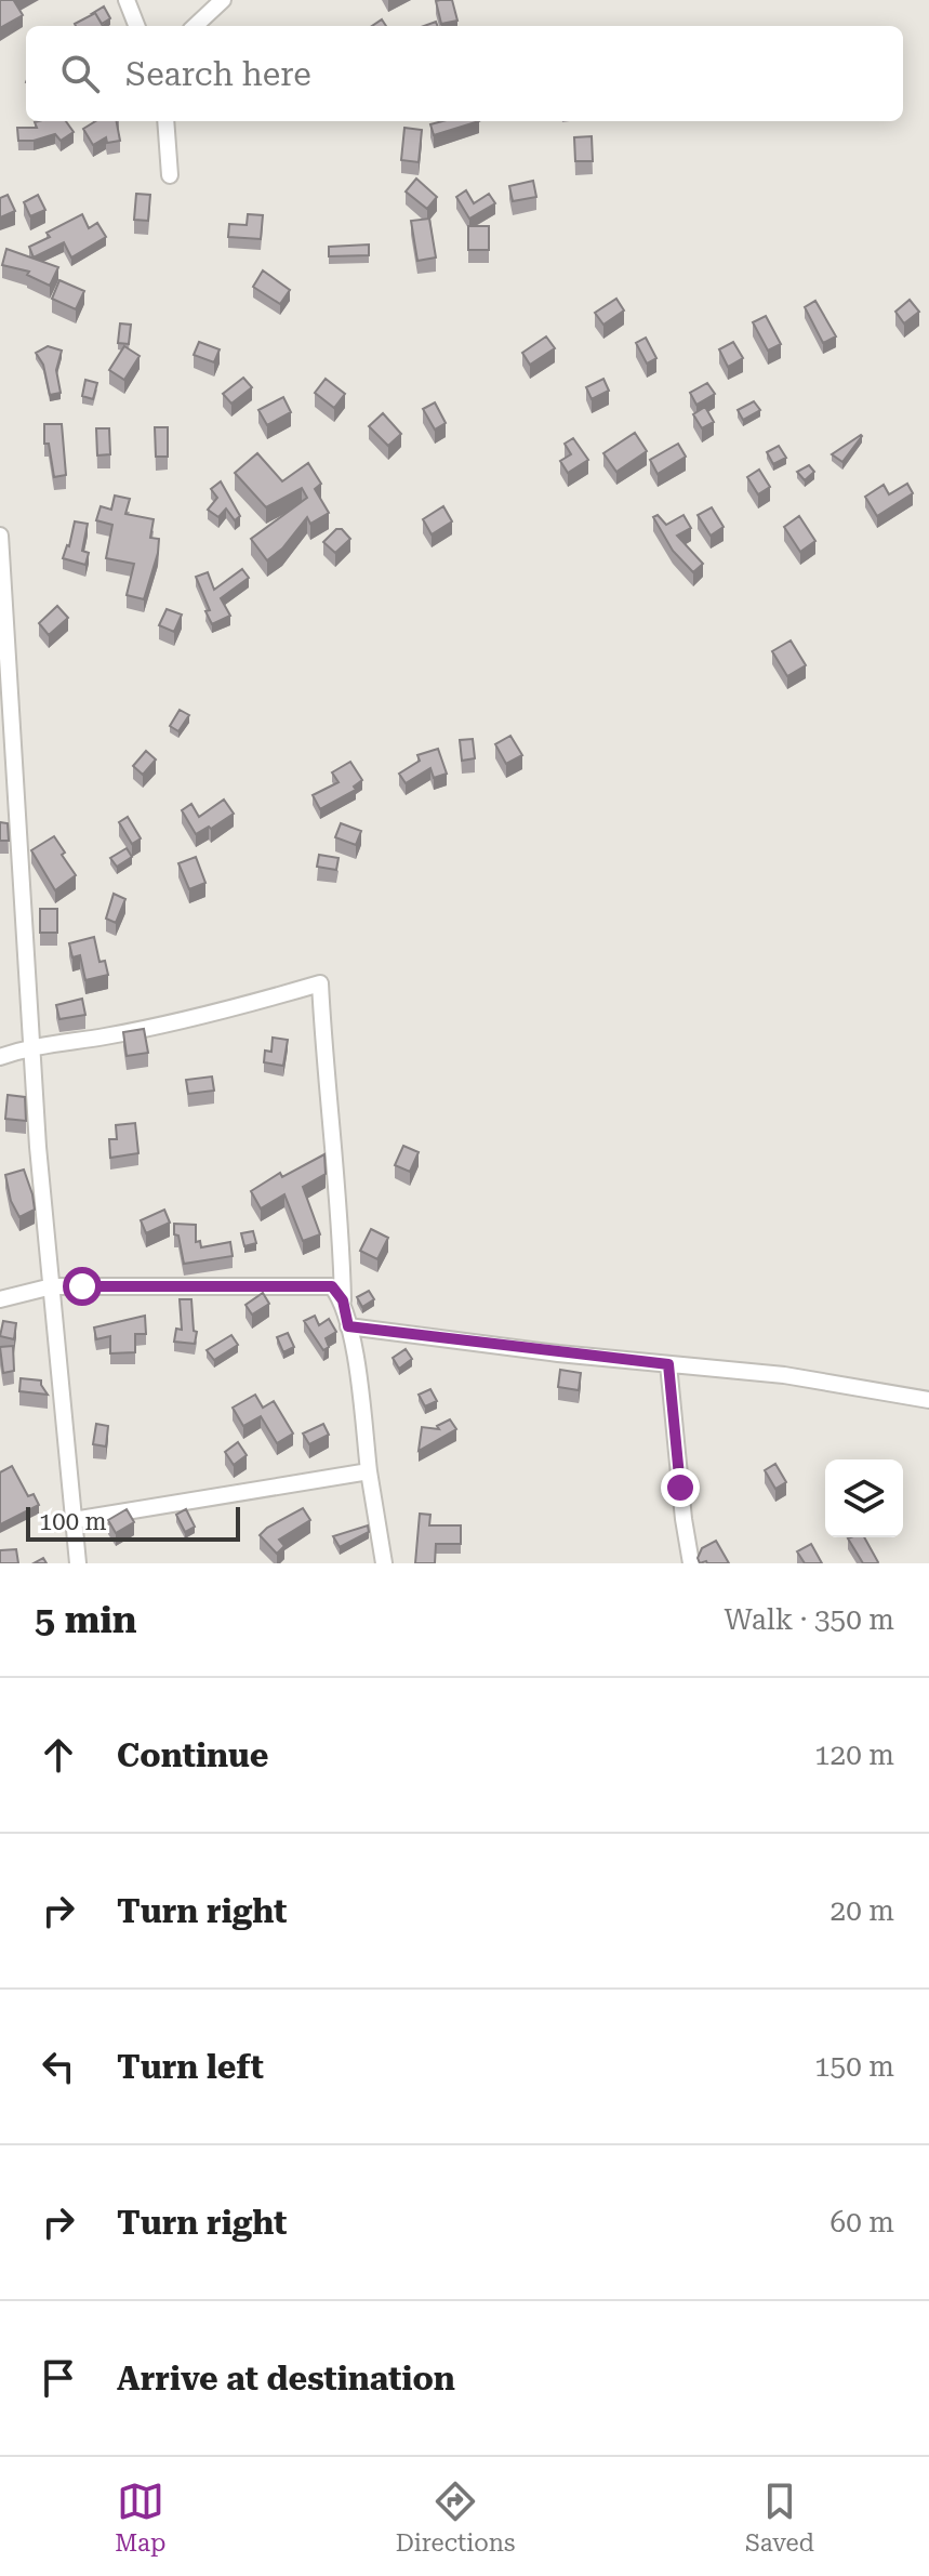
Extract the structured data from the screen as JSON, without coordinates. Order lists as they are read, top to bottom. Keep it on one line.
{"scale_bar":"100 m","page":{"search":"Search here","scale":"100 m","heading":["5 min","Walk · 350 m"],"list":[["Continue","120 m"],["Turn right","20 m"],["Turn left","150 m"],["Turn right","60 m"],"Arrive at destination"],"nav":["Map","Directions","Saved"]}}
